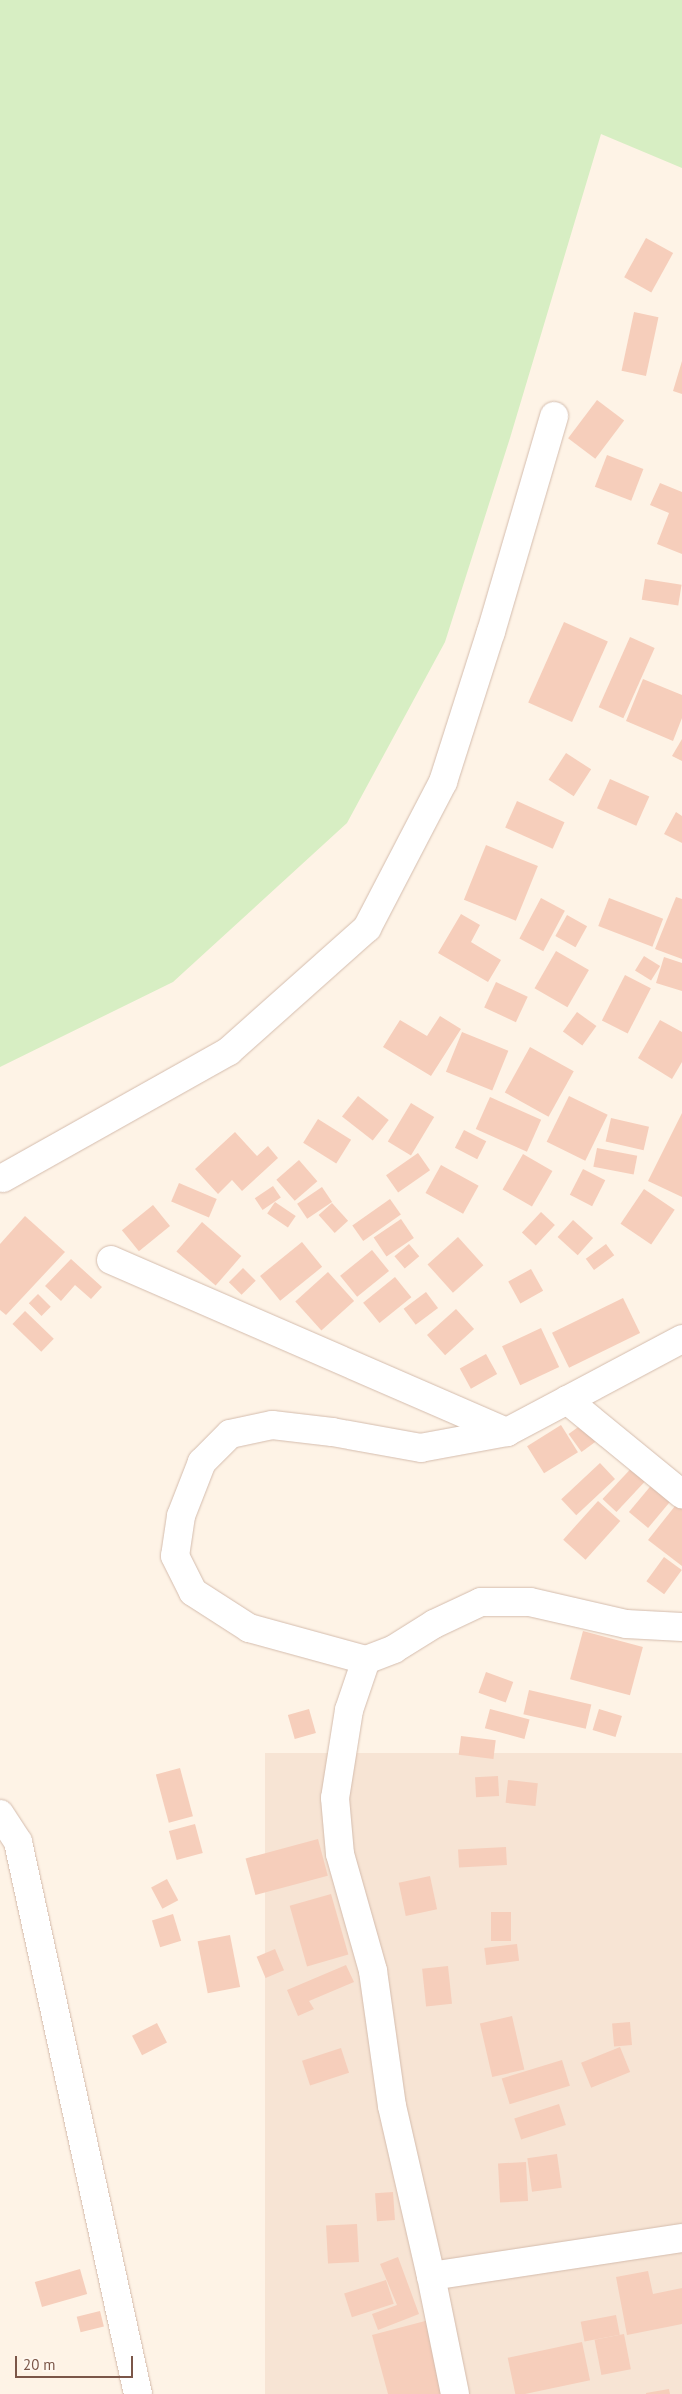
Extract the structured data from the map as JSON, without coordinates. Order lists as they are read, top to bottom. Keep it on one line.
{"scale_bar":"20 m"}
